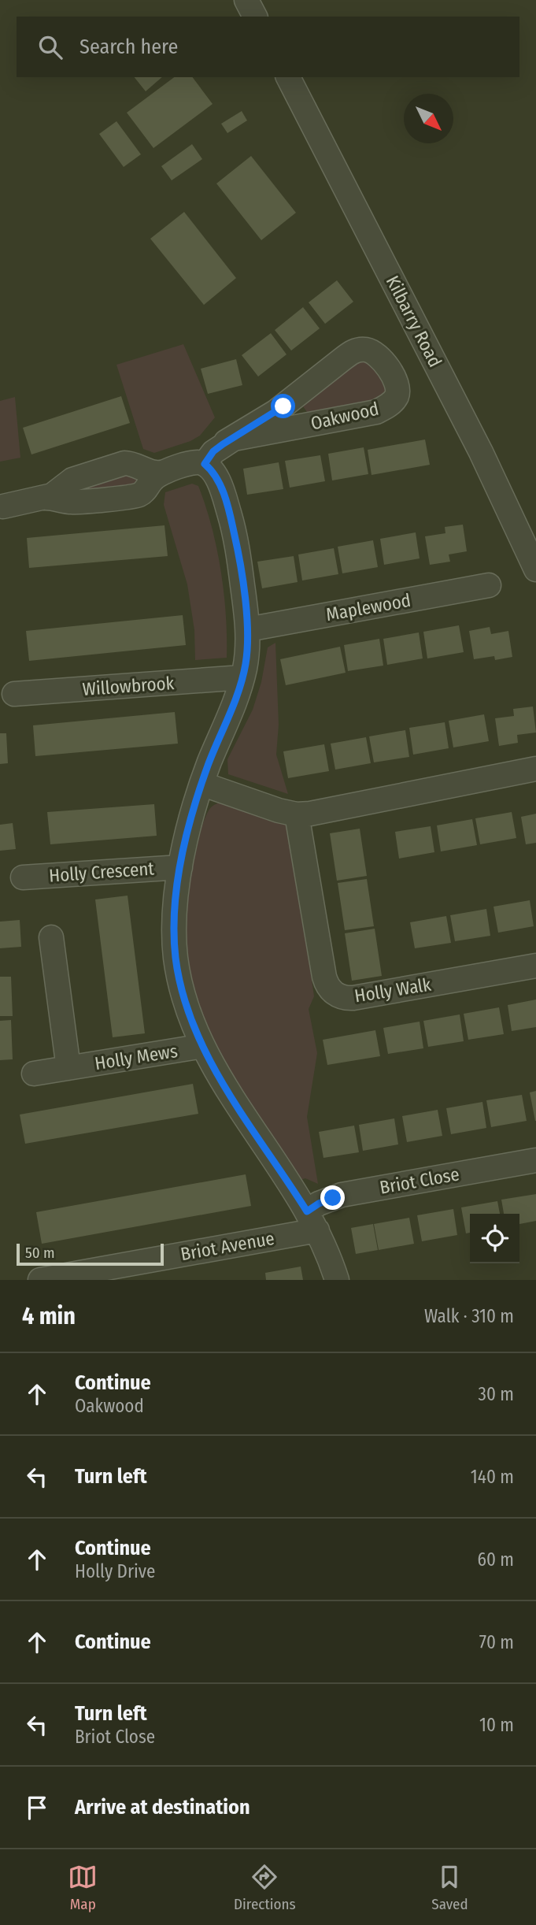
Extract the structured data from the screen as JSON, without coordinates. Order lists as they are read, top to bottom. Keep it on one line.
{"streets":{"street":["Kilbarry Road","Oakwood","Maplewood","Willowbrook","Holly Crescent","Holly Walk","Holly Mews","Briot Close","Briot Avenue"]},"crossings":[["Briot Close","Briot Avenue"]],"scale_bar":"50 m","north":"bottom right","page":{"search":"Search here","scale":"50 m","heading":["4 min","Walk · 310 m"],"list":[["Continue","Oakwood","30 m"],["Turn left","140 m"],["Continue","Holly Drive","60 m"],["Continue","70 m"],["Turn left","Briot Close","10 m"],"Arrive at destination"],"nav":["Map","Directions","Saved"]}}
